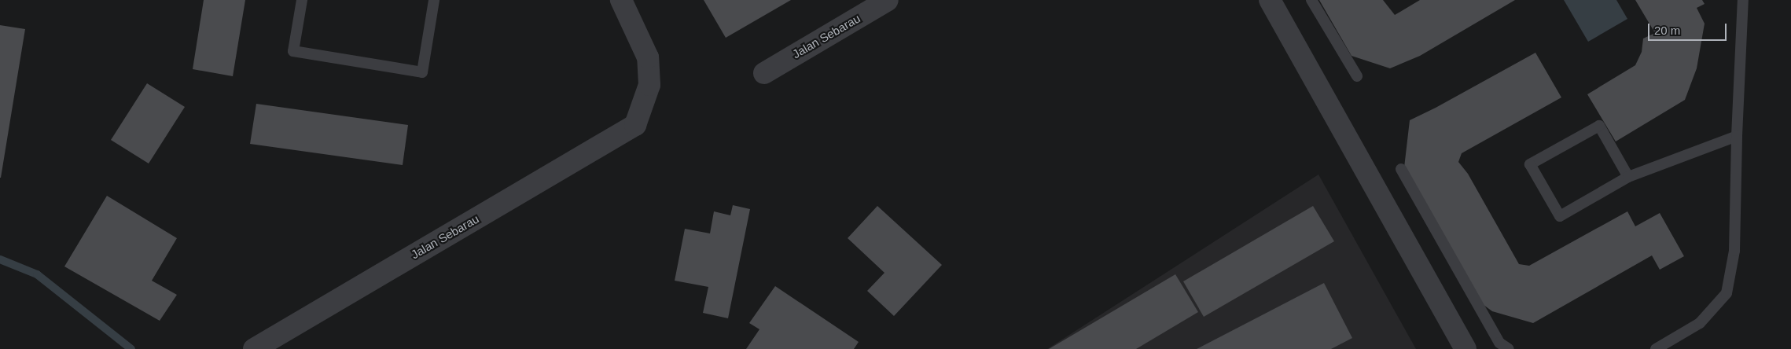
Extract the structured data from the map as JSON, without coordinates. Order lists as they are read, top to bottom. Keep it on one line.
{"streets":{"street":["Jalan Sebarau"]},"scale_bar":"20 m"}
